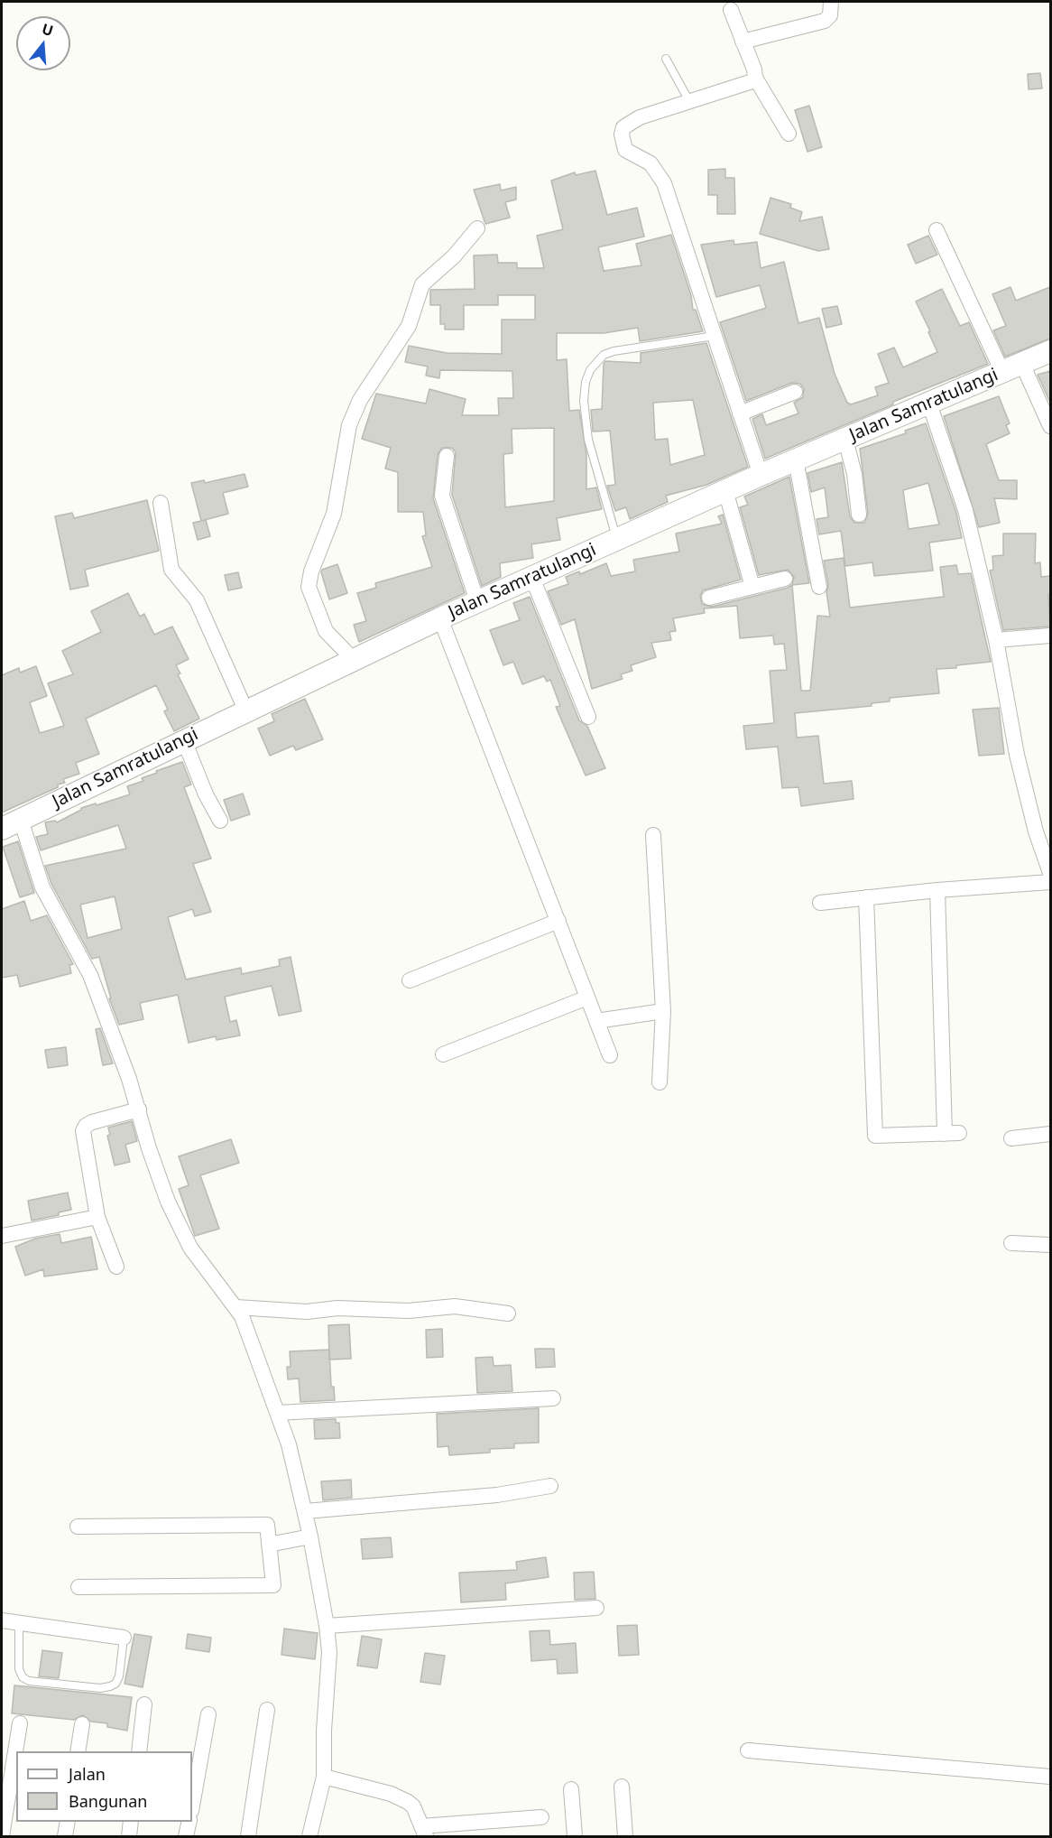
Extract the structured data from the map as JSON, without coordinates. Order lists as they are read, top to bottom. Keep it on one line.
{"streets":{"main road":["Jalan Samratulangi"]},"legend":["Jalan","Bangunan"],"north":"top"}
